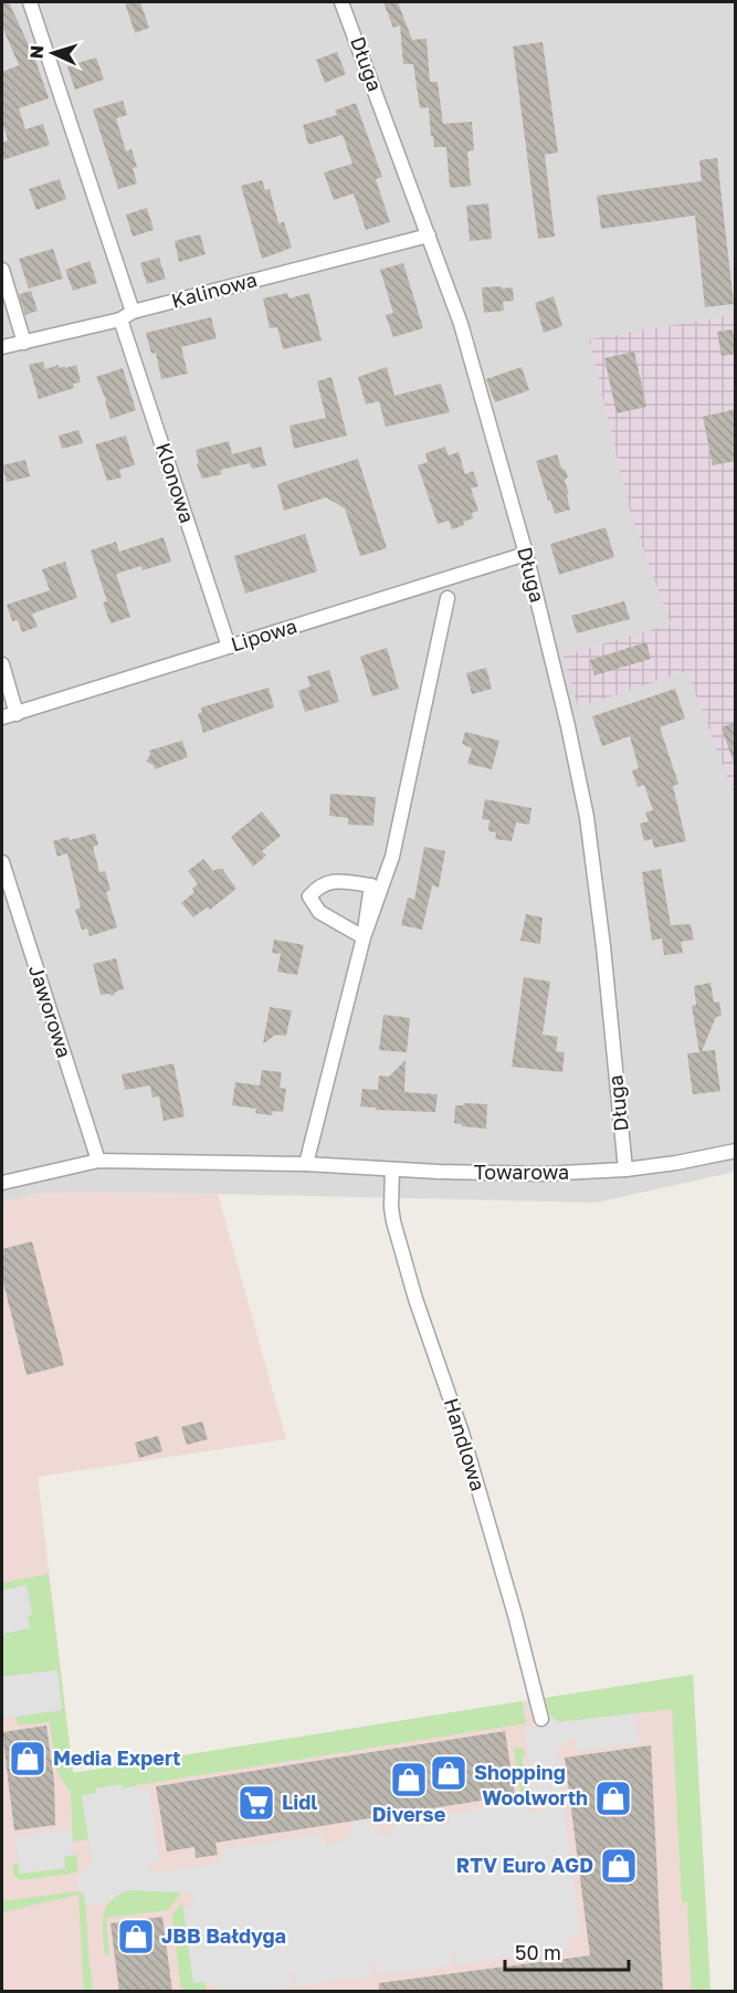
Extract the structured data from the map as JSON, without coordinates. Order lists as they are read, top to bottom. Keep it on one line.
{"streets":{"street":["Długa","Kalinowa","Klonowa","Lipowa","Jaworowa","Towarowa","Handlowa"]},"crossings":[["Długa","Kalinowa"],["Długa","Lipowa"],["Długa","Towarowa"],["Kalinowa","Klonowa"],["Klonowa","Lipowa"],["Jaworowa","Towarowa"],["Towarowa","Handlowa"]],"places":{"shop":["Media Expert","Shopping","Diverse","Woolworth","RTV Euro AGD","JBB Bałdyga"],"supermarket":["Lidl"]},"scale_bar":"50 m","north":"left"}
